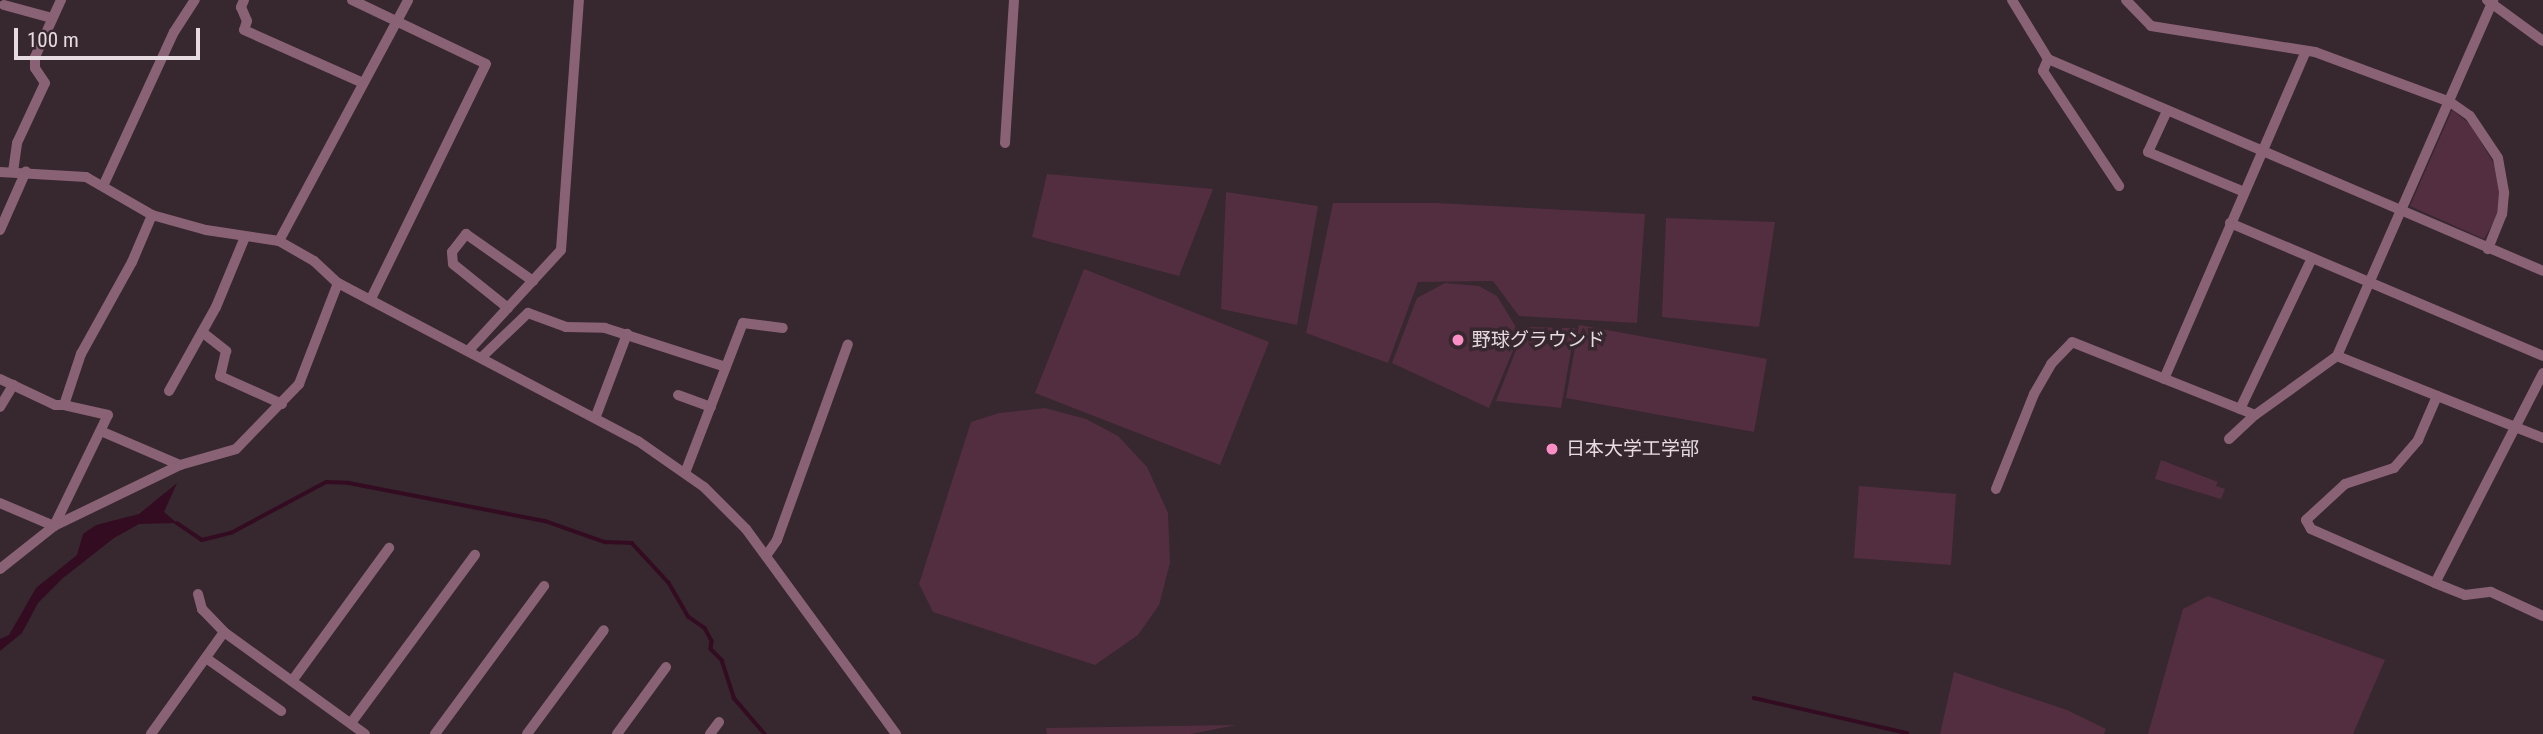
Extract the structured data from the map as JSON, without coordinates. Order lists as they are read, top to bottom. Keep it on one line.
{"places":["野球グラウンド","日本大学工学部"],"scale_bar":"100 m"}
